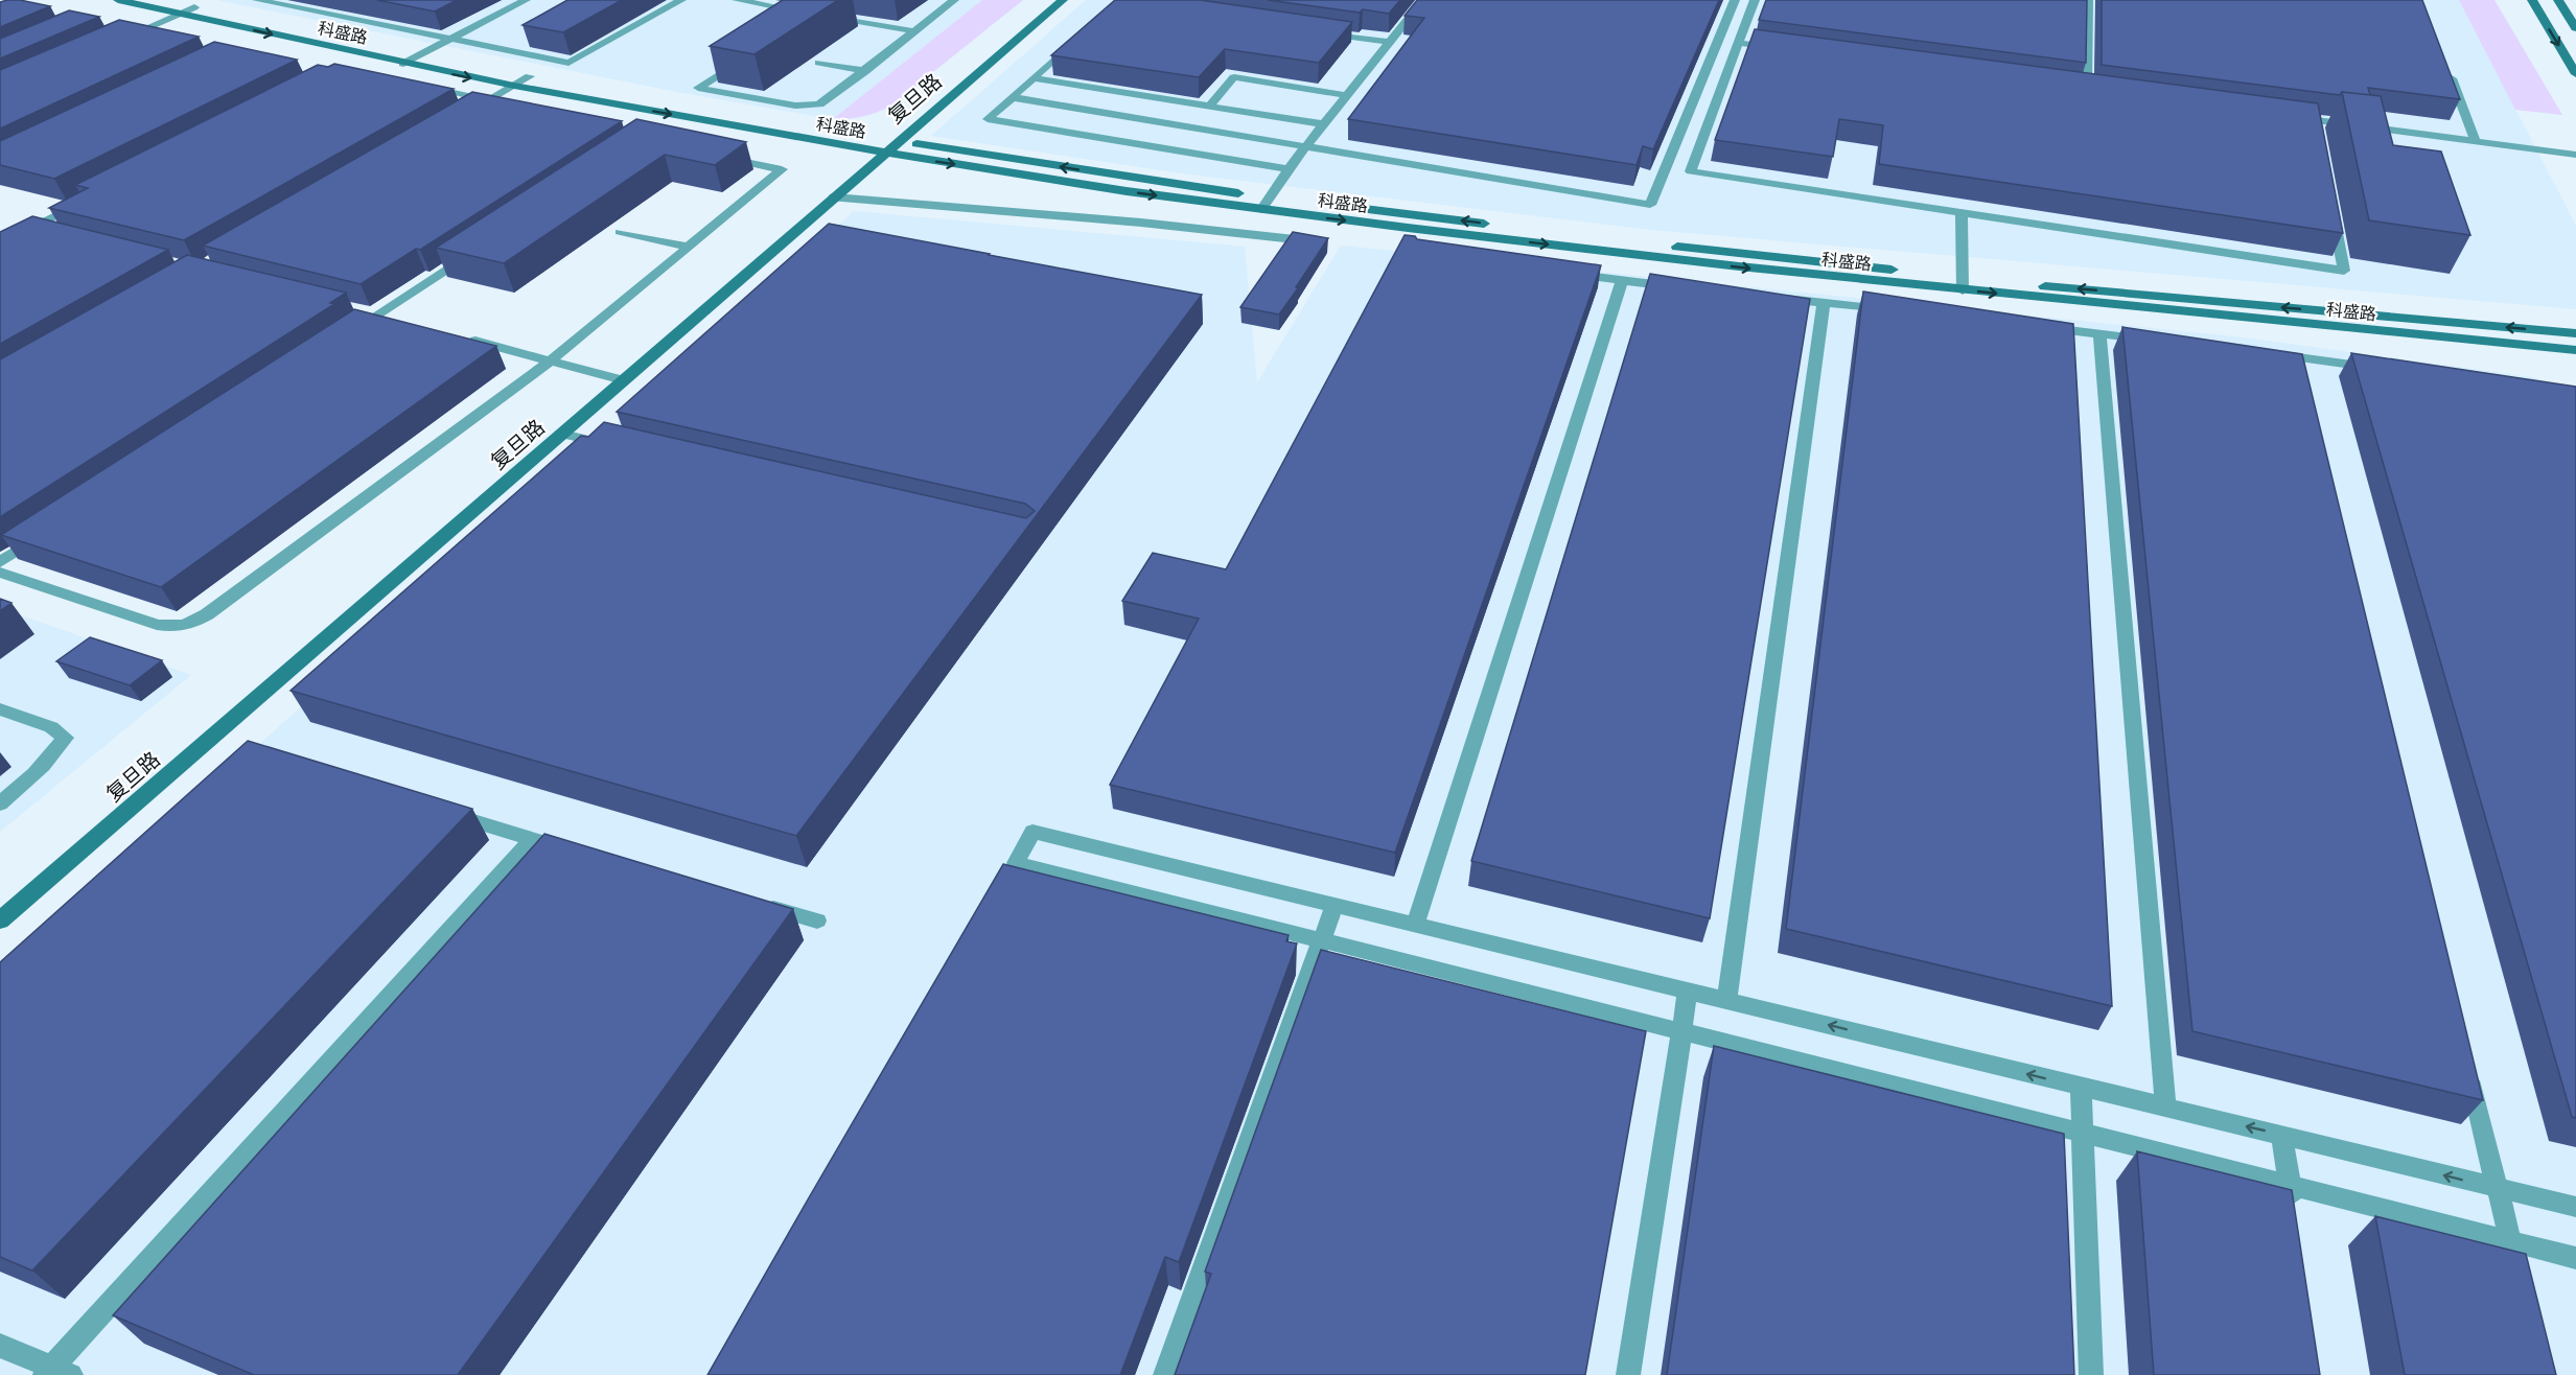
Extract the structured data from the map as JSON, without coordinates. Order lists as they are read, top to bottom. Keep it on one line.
{"streets":{"street":["科盛路","复旦路"]},"crossings":[["科盛路","复旦路"]]}
